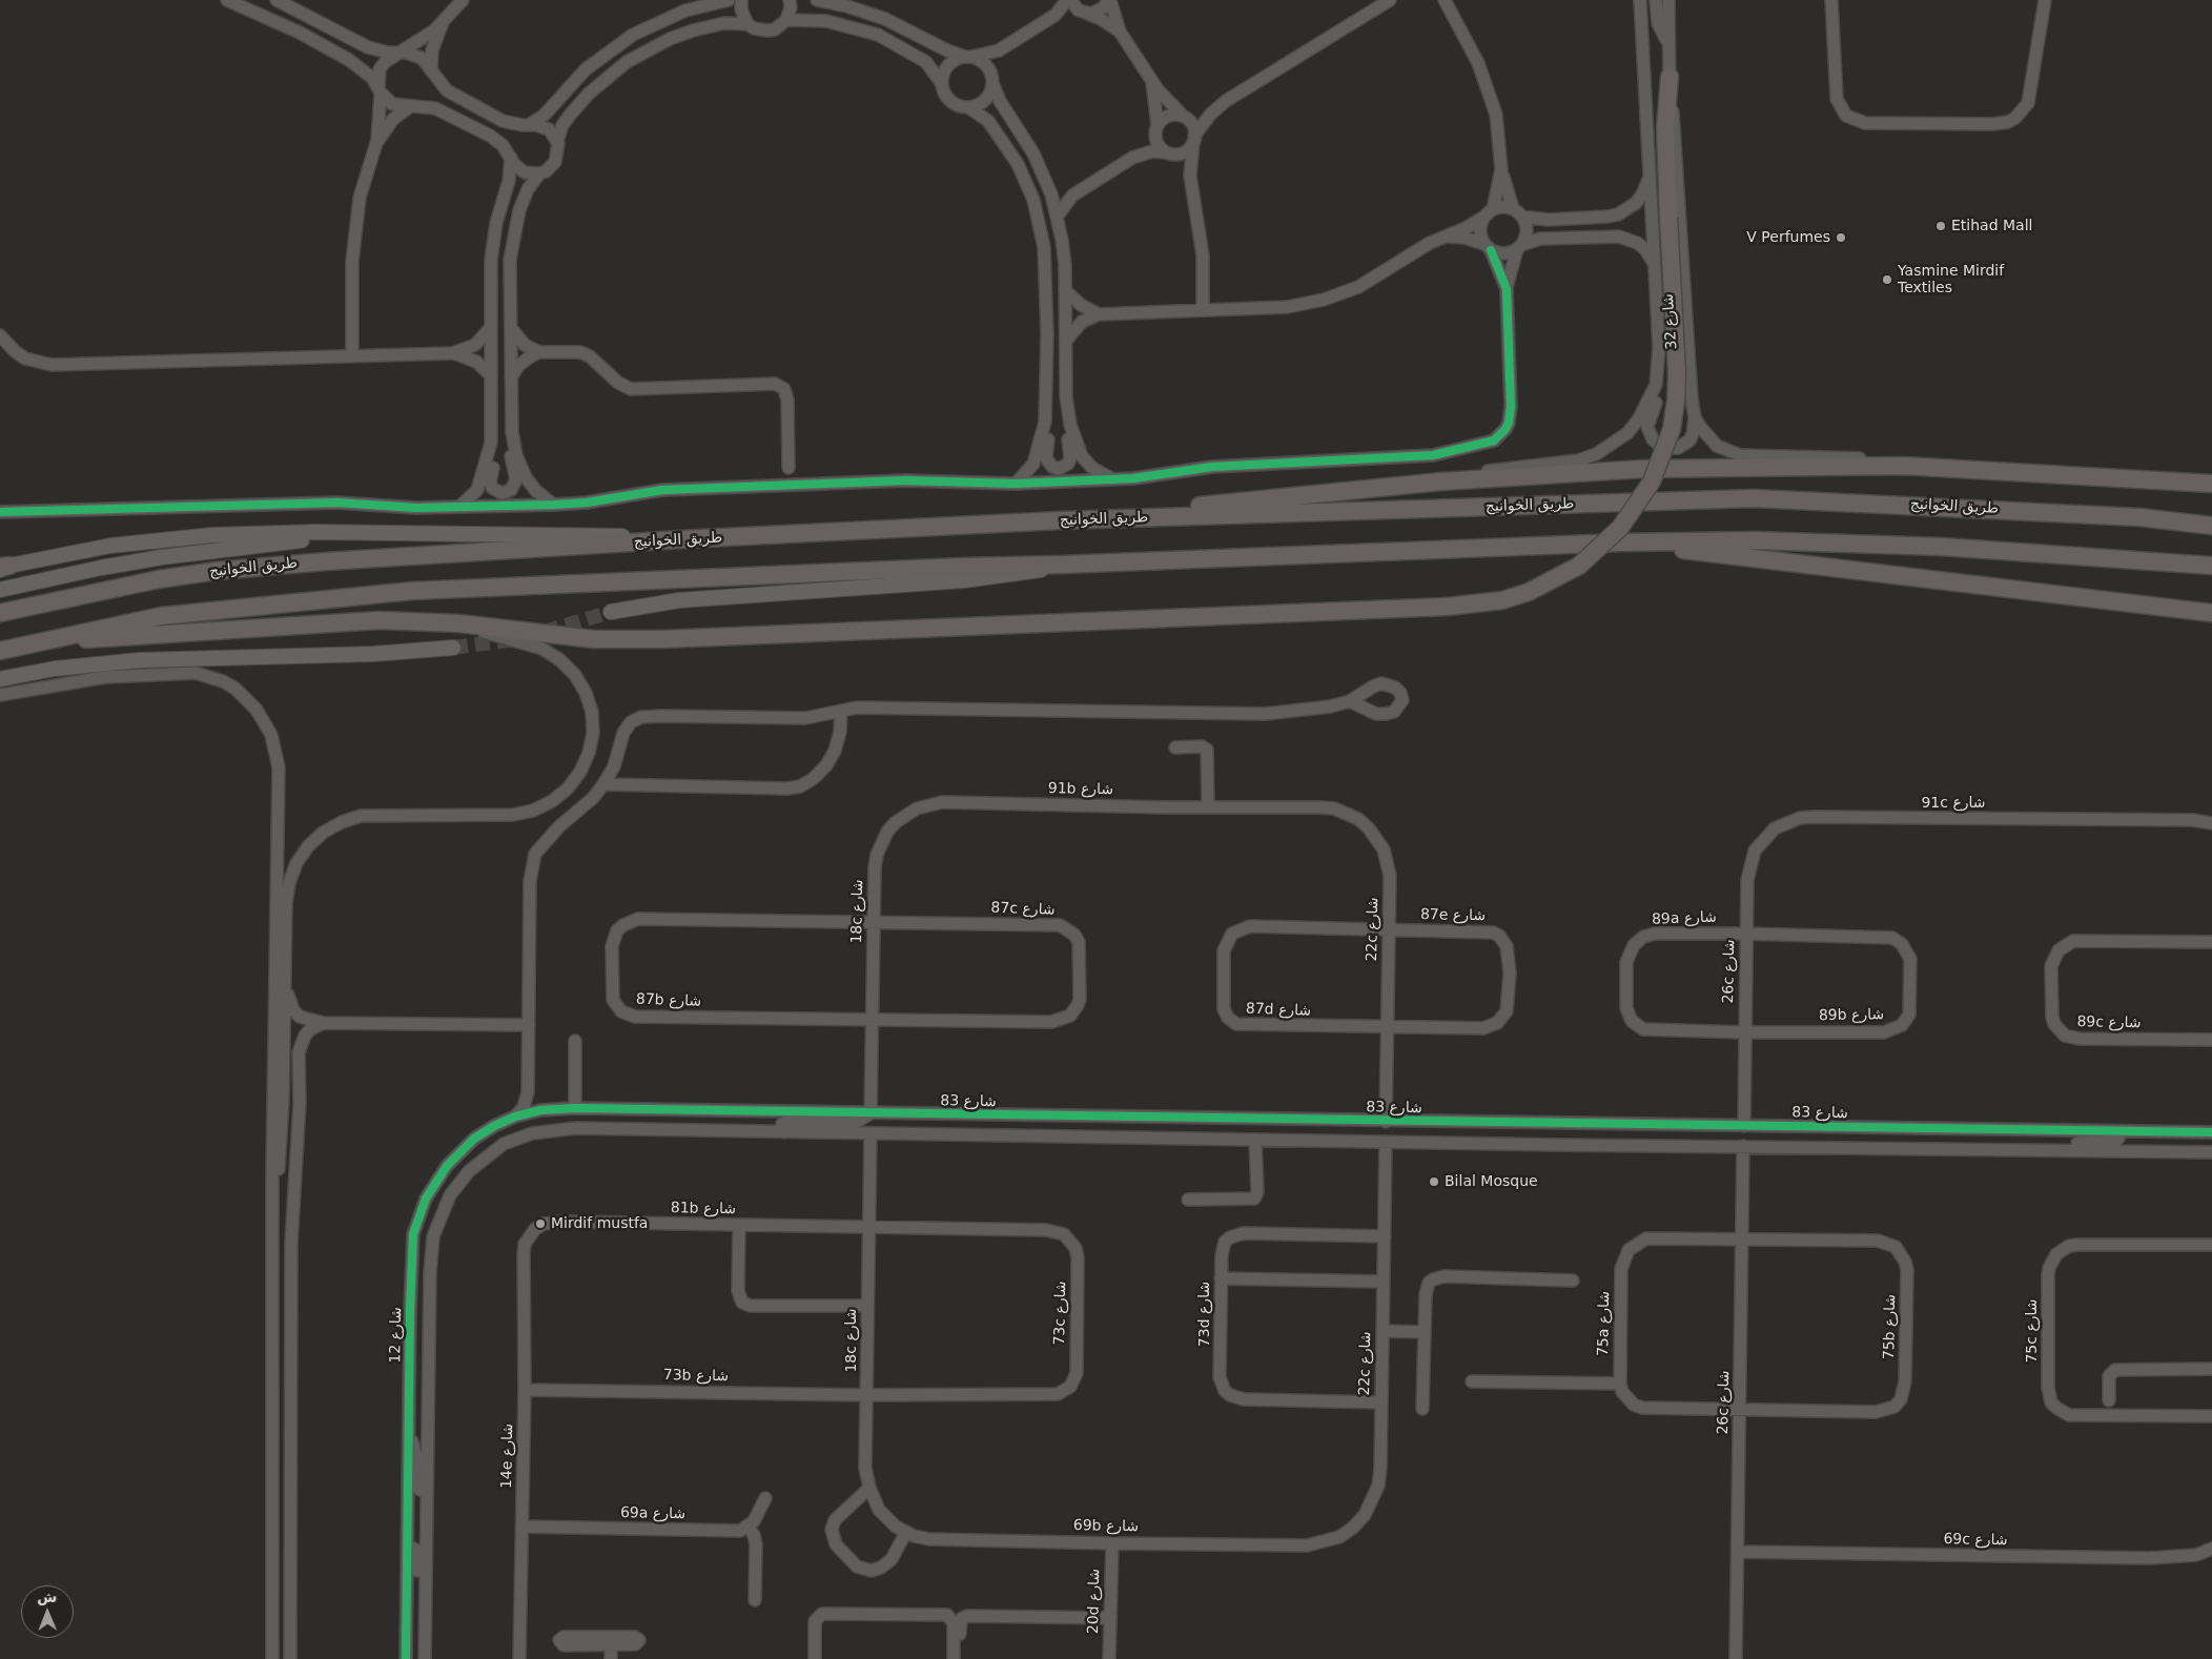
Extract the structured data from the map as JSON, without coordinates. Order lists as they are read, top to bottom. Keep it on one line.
{"streets":{"highway":["طريق الخوانيج"],"street":["شارع 32","91b شارع","91c شارع","87c شارع","18c شارع","87e شارع","89a شارع","22c شارع","26c شارع","87b شارع","87d شارع","89b شارع","89c شارع","شارع 83","81b شارع","73c شارع","73d شارع","75a شارع","75b شارع","75c شارع","شارع 12","73b شارع","14e شارع","69a شارع","69b شارع","69c شارع","20d شارع"]},"crossings":[["91b شارع","18c شارع"],["91b شارع","22c شارع"],["91c شارع","26c شارع"],["87c شارع","18c شارع"],["87c شارع","87b شارع"],["18c شارع","87b شارع"],["18c شارع","شارع 83"],["18c شارع","81b شارع"],["18c شارع","73c شارع"],["18c شارع","73b شارع"],["18c شارع","69b شارع"],["87e شارع","22c شارع"],["87e شارع","87d شارع"],["89a شارع","26c شارع"],["89a شارع","89b شارع"],["22c شارع","87d شارع"],["22c شارع","شارع 83"],["22c شارع","73d شارع"],["22c شارع","69b شارع"],["26c شارع","89b شارع"],["26c شارع","شارع 83"],["26c شارع","75a شارع"],["26c شارع","75b شارع"],["26c شارع","69c شارع"],["شارع 83","شارع 12"],["81b شارع","73c شارع"],["81b شارع","14e شارع"],["73c شارع","73b شارع"],["75a شارع","75b شارع"],["73b شارع","14e شارع"],["14e شارع","69a شارع"],["69b شارع","20d شارع"]],"places":["Etihad Mall","V Perfumes","Yasmine Mirdif Textiles","Bilal Mosque","Mirdif mustfa"],"north":"top"}
